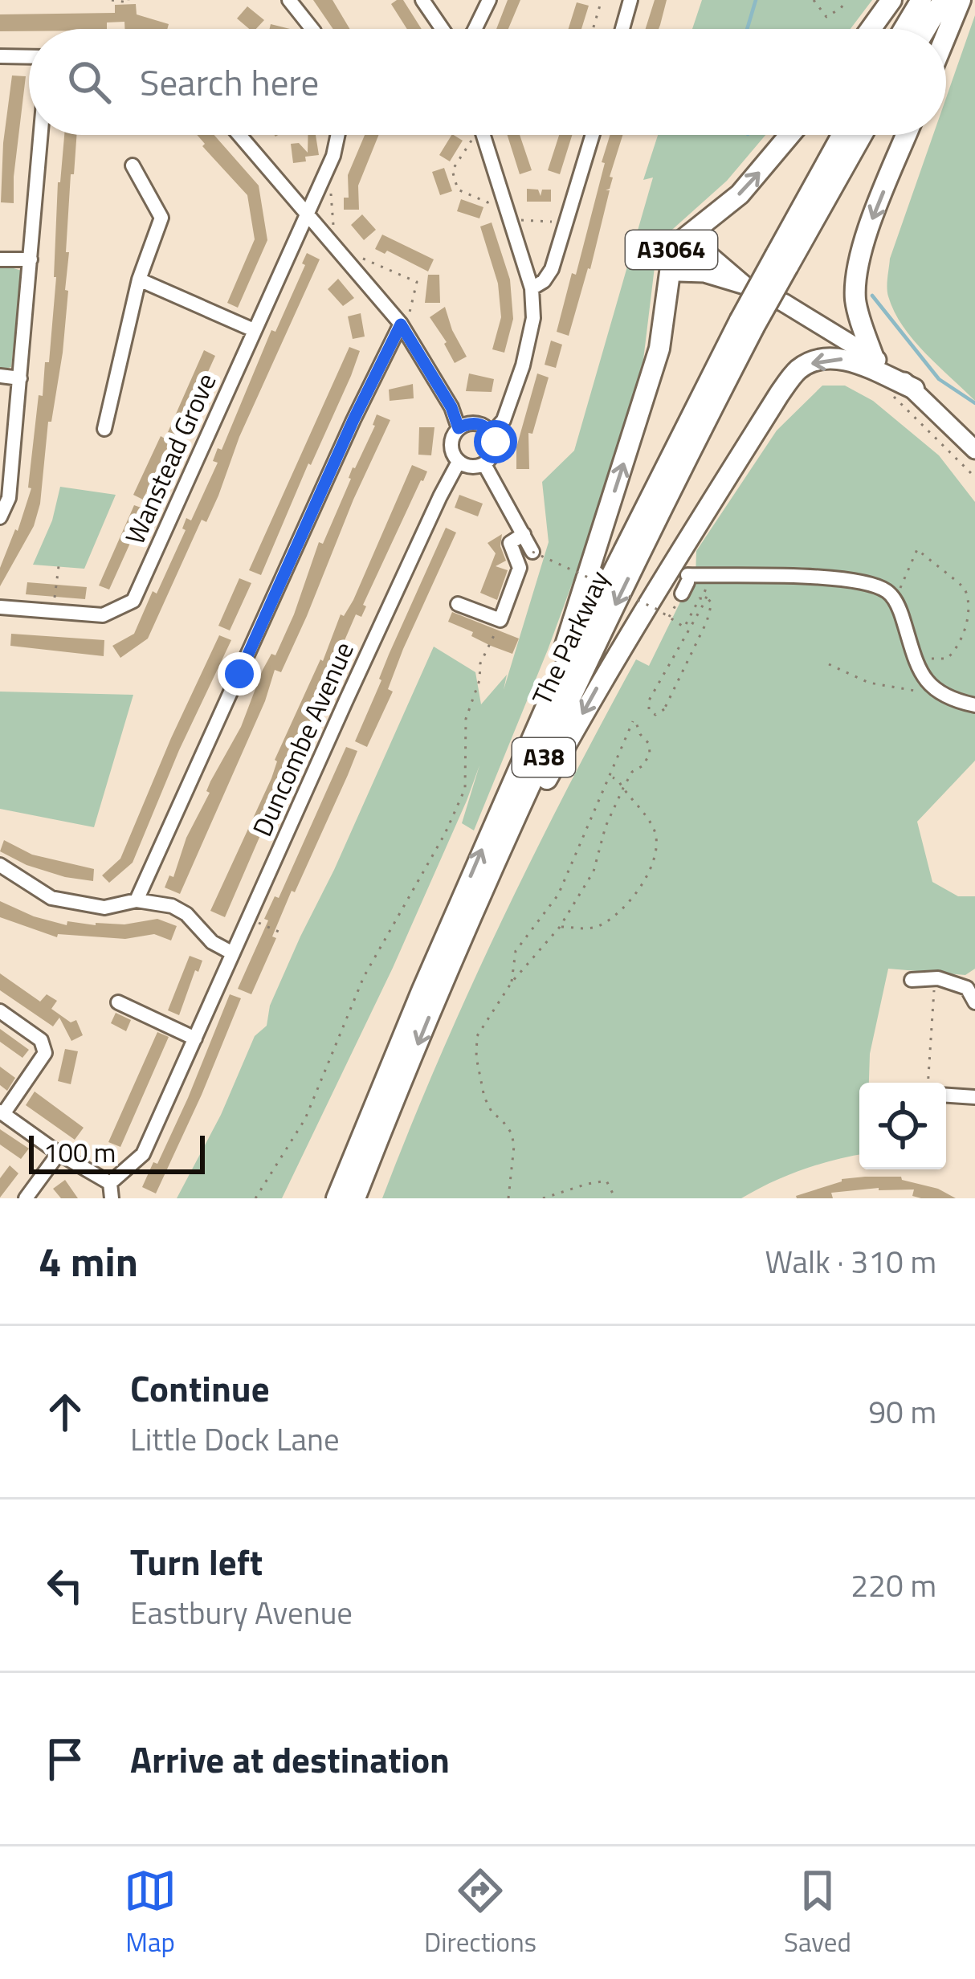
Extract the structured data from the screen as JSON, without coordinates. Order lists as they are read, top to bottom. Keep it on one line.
{"streets":{"highway":["The Parkway","A38"],"main road":["A3064"],"street":["Wanstead Grove","Duncombe Avenue"]},"crossings":[["A3064","A38"],["The Parkway","A38"]],"scale_bar":"100 m","page":{"search":"Search here","scale":"100 m","heading":["4 min","Walk · 310 m"],"list":[["Continue","Little Dock Lane","90 m"],["Turn left","Eastbury Avenue","220 m"],"Arrive at destination"],"nav":["Map","Directions","Saved"]}}
